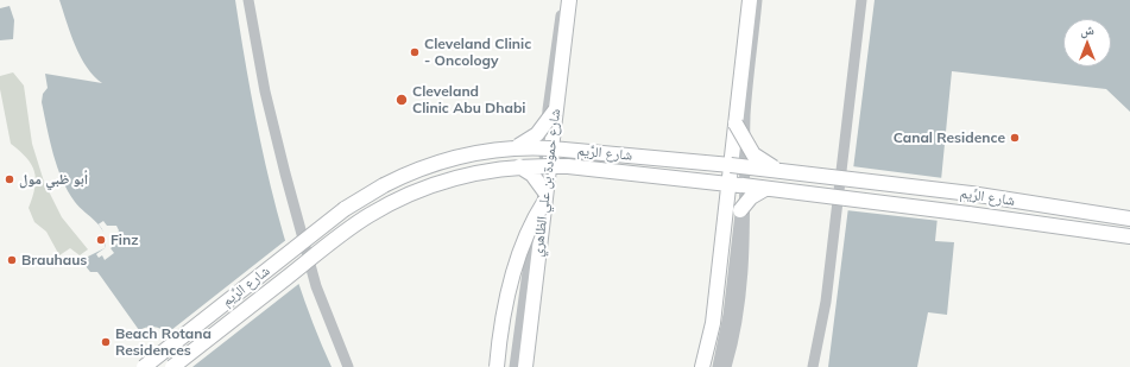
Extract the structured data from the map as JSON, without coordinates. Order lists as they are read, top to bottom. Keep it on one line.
{"streets":{"main road":["شارع الرِّيم","شارع حمودة بن علي الظاهري"]},"crossings":[["شارع الرِّيم","شارع حمودة بن علي الظاهري"]],"places":["Cleveland Clinic - Oncology","Cleveland Clinic Abu Dhabi","Canal Residence","أبو ظبي مول","Finz","Brauhaus","Beach Rotana Residences"],"north":"top"}
